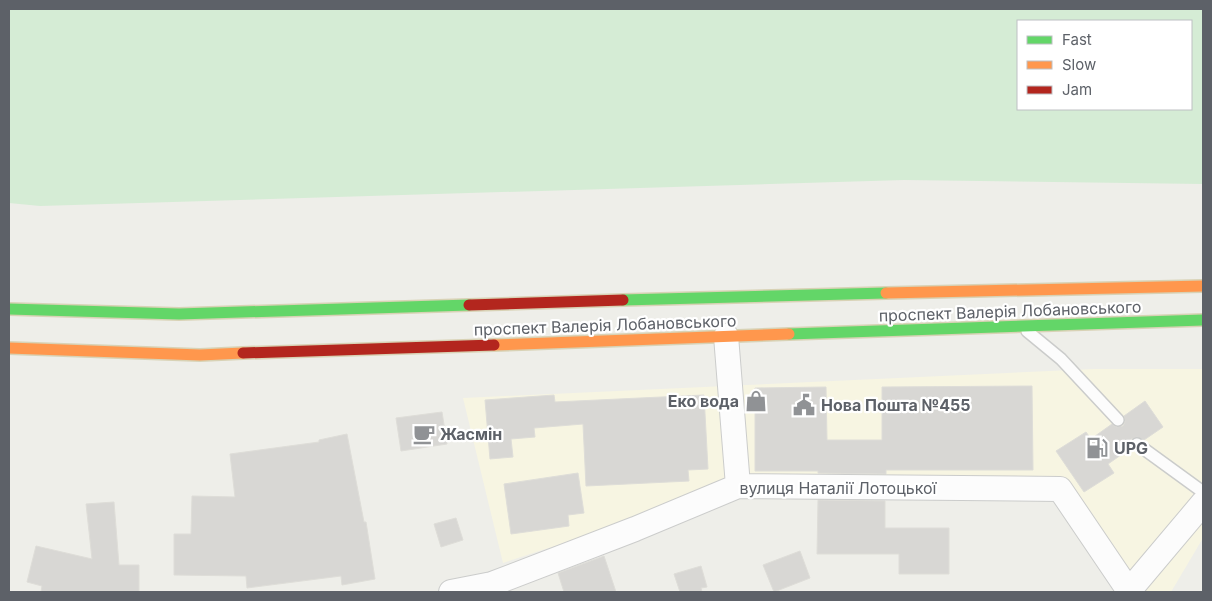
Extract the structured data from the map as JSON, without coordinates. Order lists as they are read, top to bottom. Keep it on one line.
{"streets":{"main road":["проспект Валерія Лобановського"],"street":["вулиця Наталії Лотоцької"]},"places":{"shop":["Еко вода"],"public building":["Нова Пошта №455"],"cafe":["Жасмін"],"fuel station":["UPG"]},"legend":["Fast","Slow","Jam"]}
